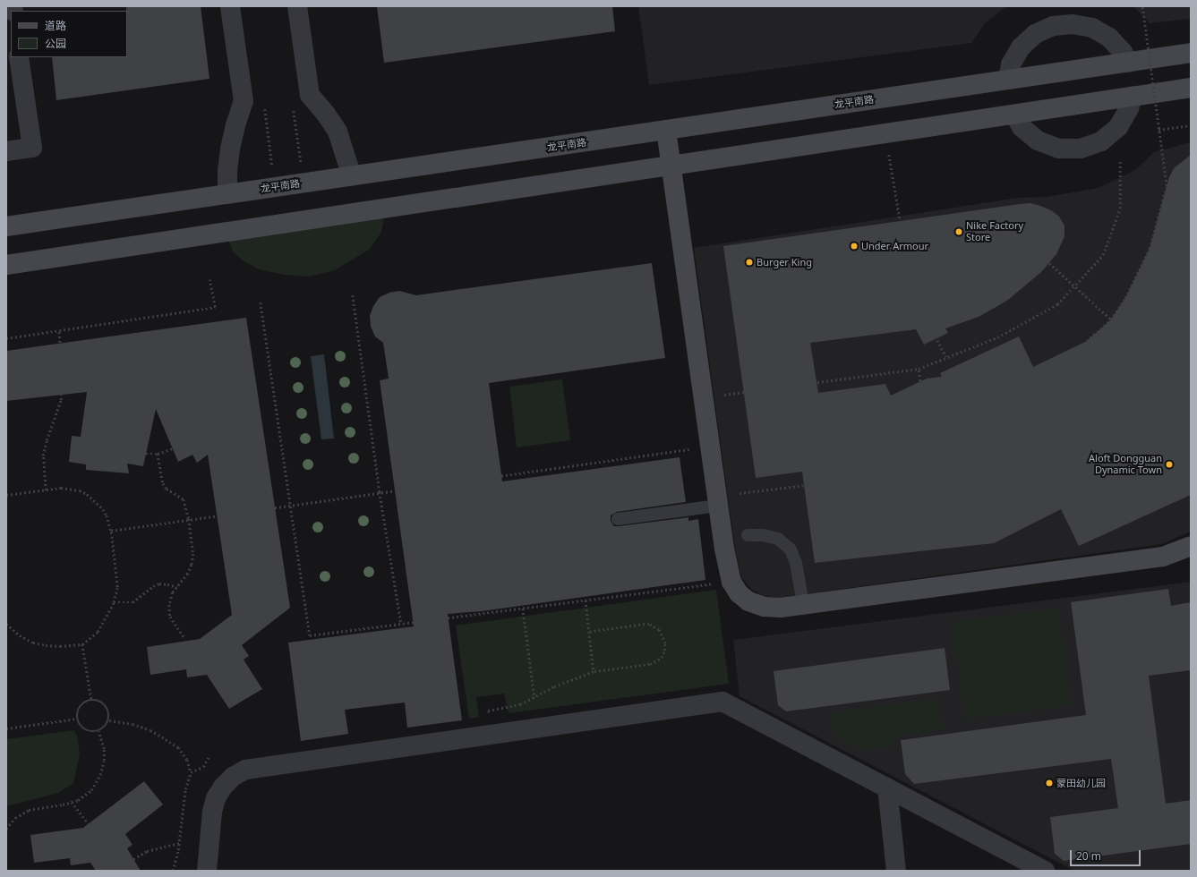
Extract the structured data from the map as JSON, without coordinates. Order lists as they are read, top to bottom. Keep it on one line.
{"streets":{"main road":["龙平南路"]},"places":["Nike Factory Store","Under Armour","Burger King","Aloft Dongguan Dynamic Town","蒙田幼儿园"],"legend":["道路","公园"],"scale_bar":"20 m"}
